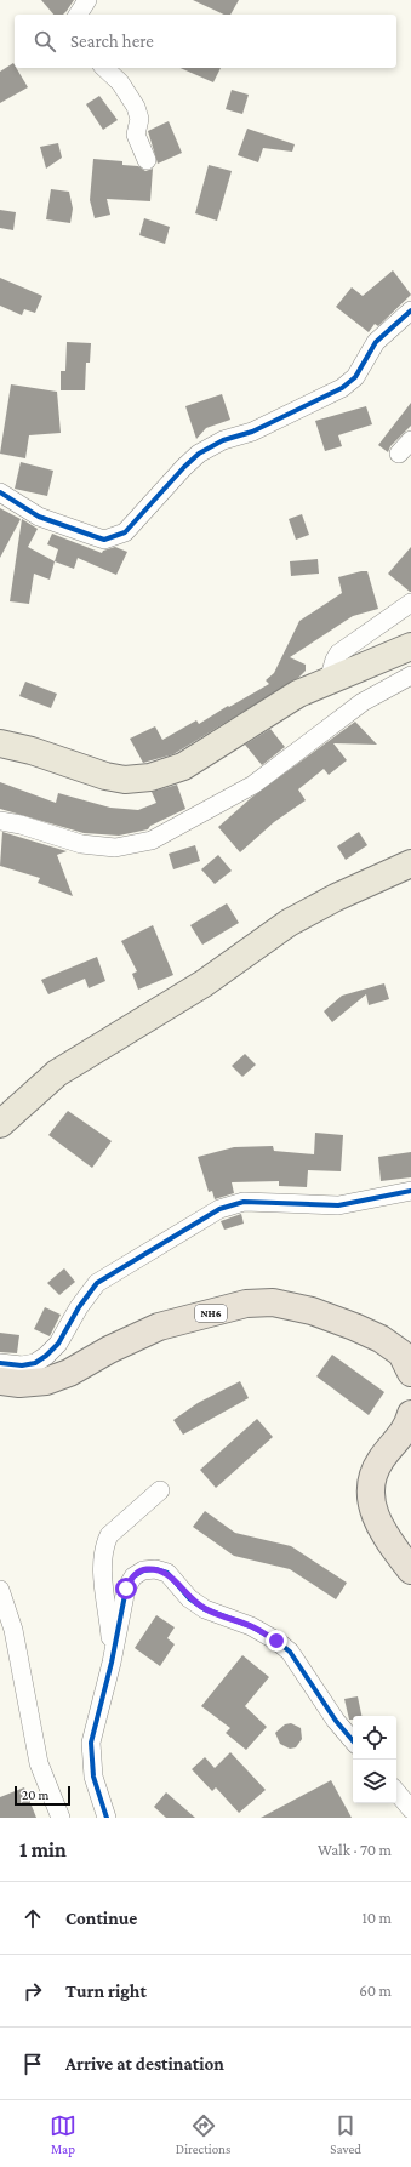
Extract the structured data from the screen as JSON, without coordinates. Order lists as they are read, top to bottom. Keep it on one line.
{"streets":{"highway":["NH6"]},"scale_bar":"20 m","page":{"search":"Search here","scale":"20 m","heading":["1 min","Walk · 70 m"],"list":[["Continue","10 m"],["Turn right","60 m"],"Arrive at destination"],"nav":["Map","Directions","Saved"]}}
